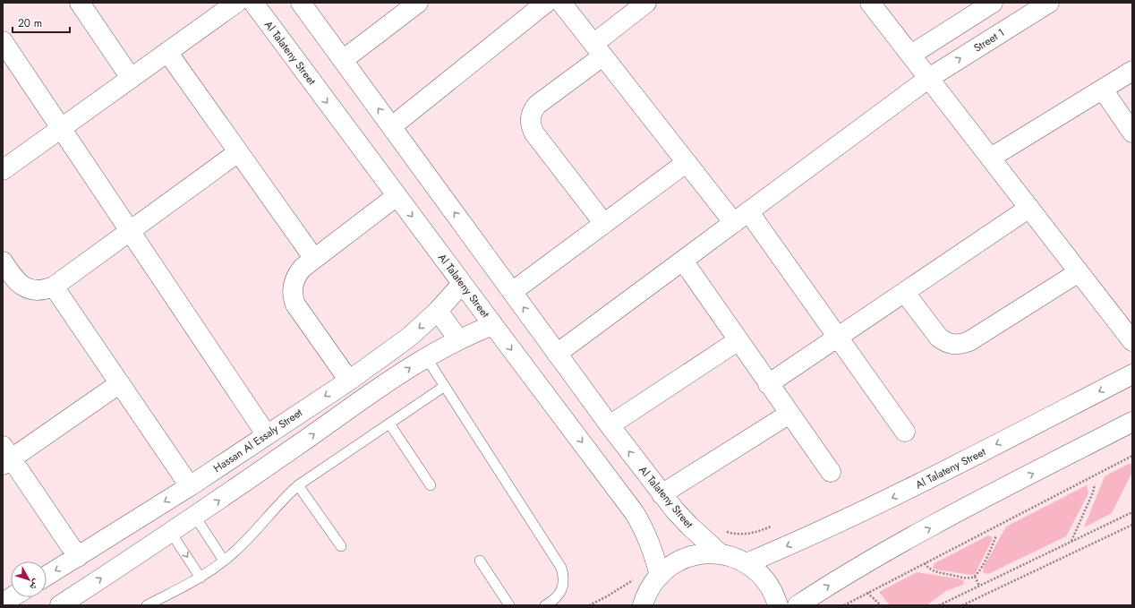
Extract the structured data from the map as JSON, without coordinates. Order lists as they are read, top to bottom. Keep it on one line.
{"streets":{"street":["Street 1","Al Talateny Street","Hassan Al Essaly Street"]},"crossings":[["Street 1","Al Talateny Street"],["Al Talateny Street","Hassan Al Essaly Street"]],"scale_bar":"20 m","north":"bottom right"}
